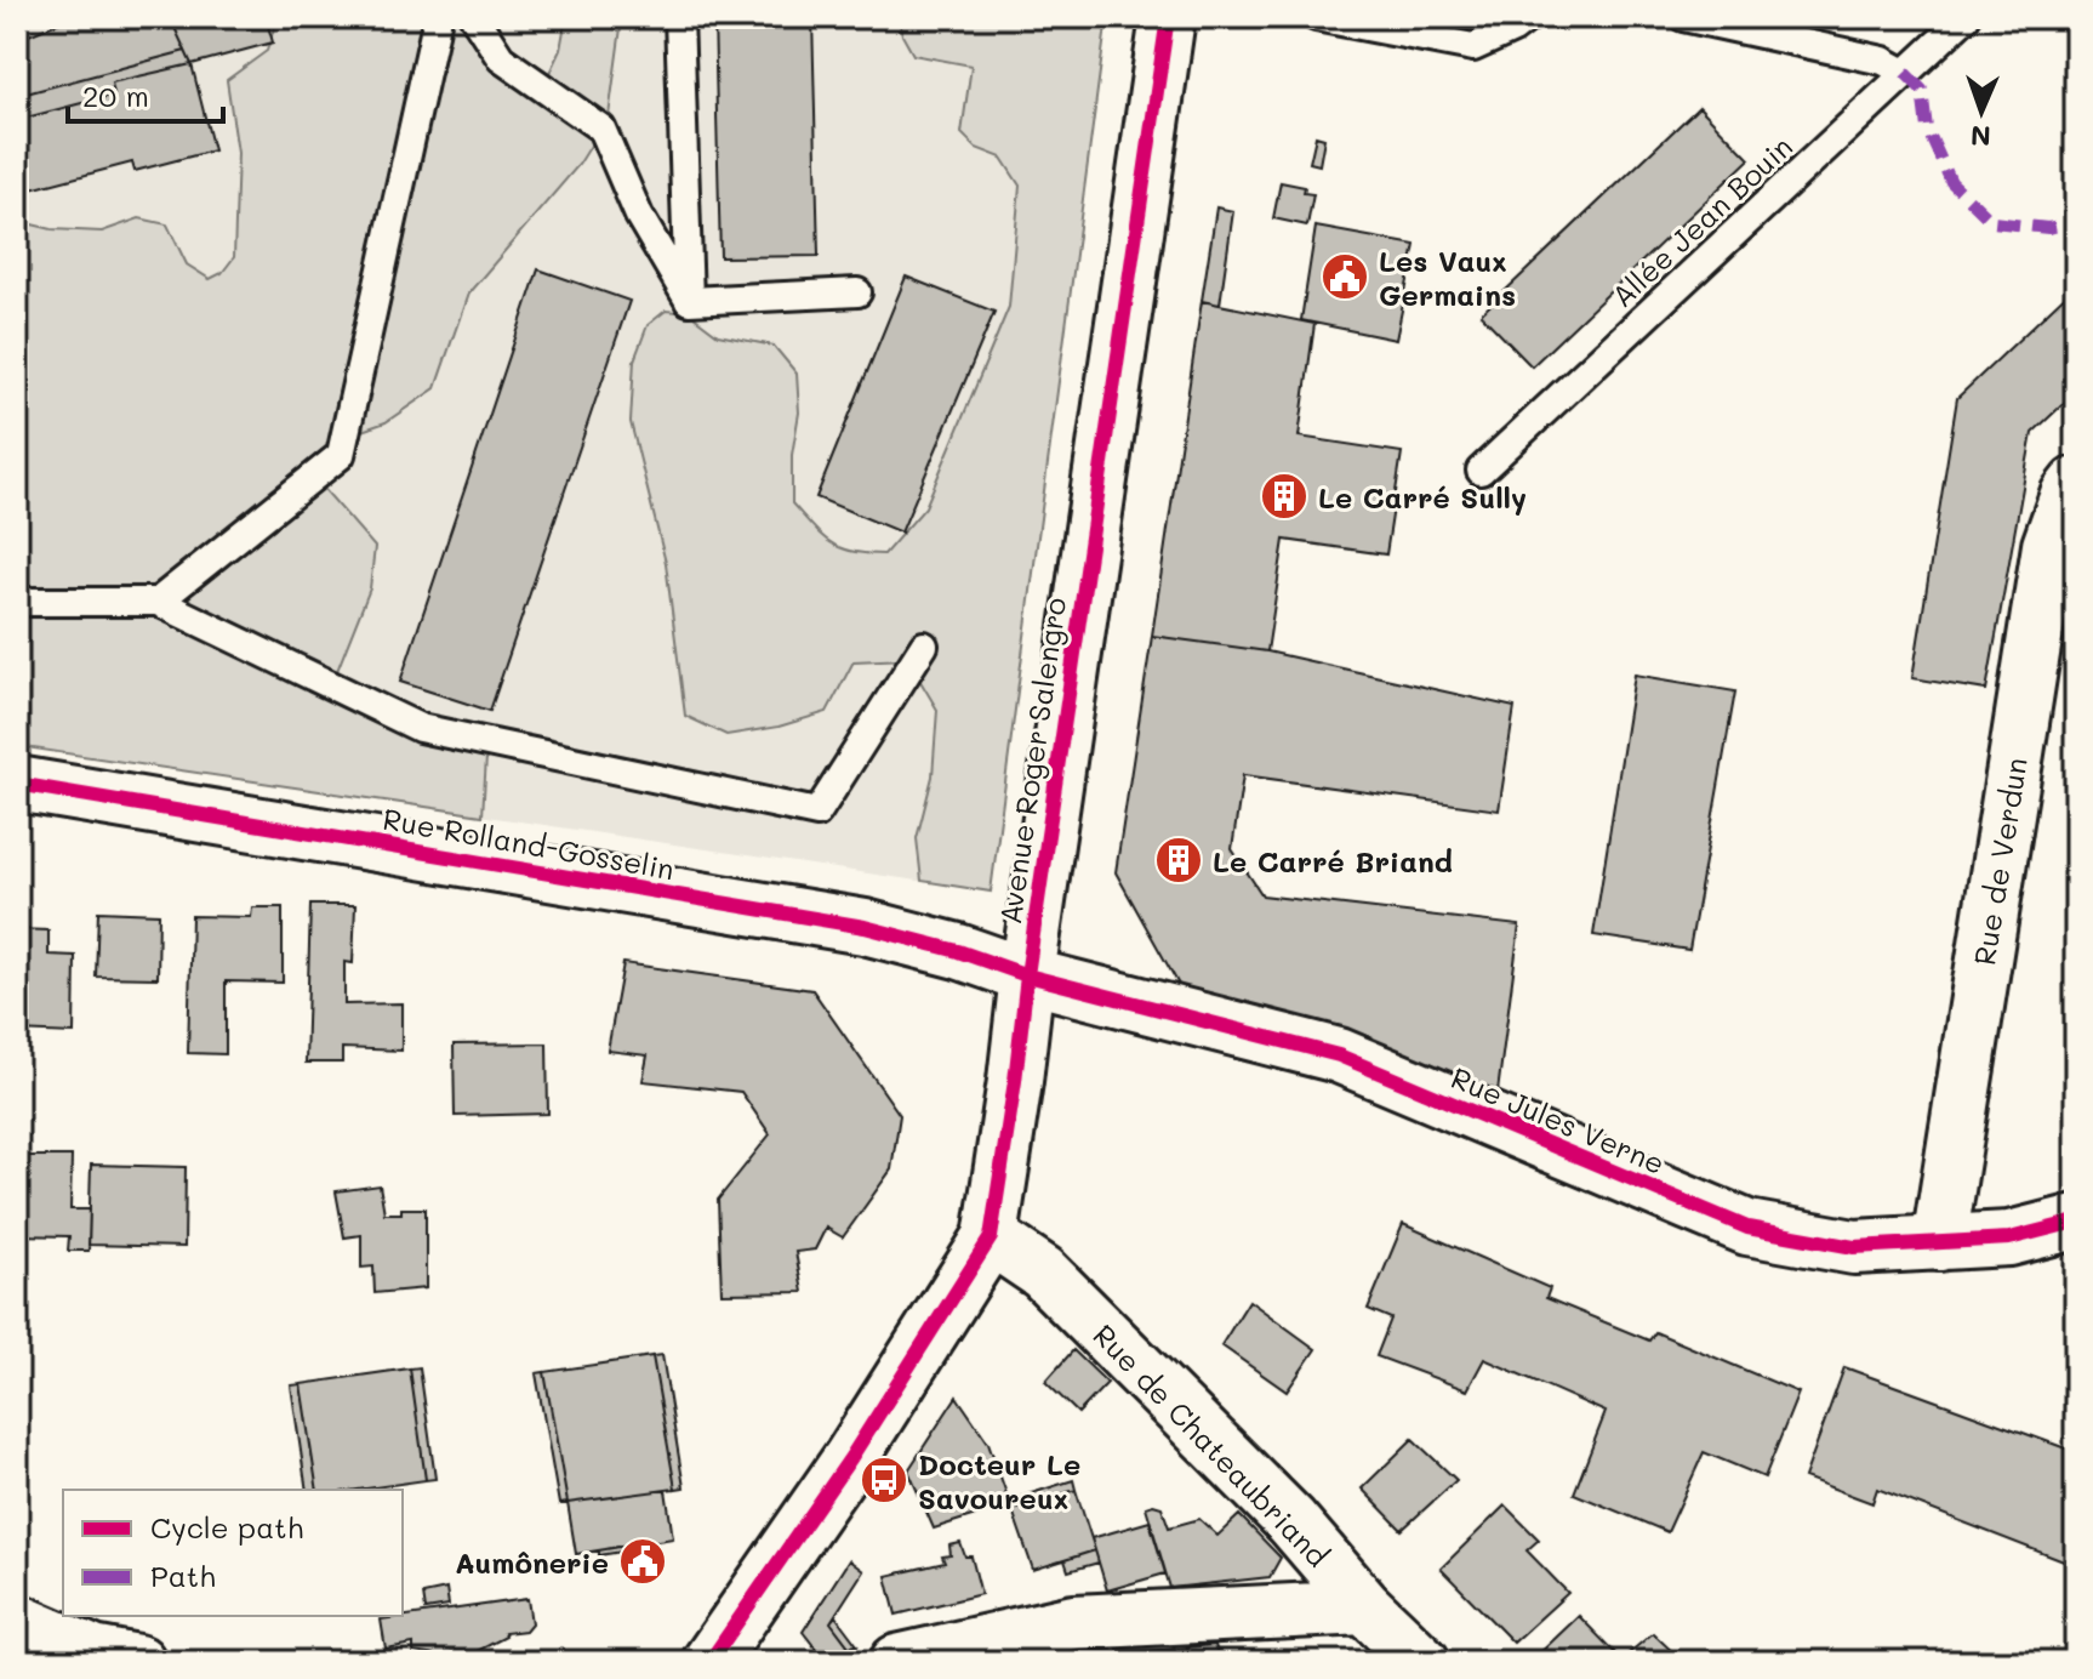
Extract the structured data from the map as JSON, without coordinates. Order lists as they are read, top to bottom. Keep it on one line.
{"streets":{"street":["Avenue Roger Salengro","Rue Rolland-Gosselin","Rue de Verdun","Rue Jules Verne","Rue de Chateaubriand"],"lane":["Allée Jean Bouin"]},"crossings":[["Avenue Roger Salengro","Rue Rolland-Gosselin"],["Avenue Roger Salengro","Rue Jules Verne"],["Avenue Roger Salengro","Rue de Chateaubriand"],["Rue Rolland-Gosselin","Rue Jules Verne"],["Rue de Verdun","Rue Jules Verne"]],"places":{"public building":["Les Vaux Germains","Aumônerie"],"building":["Le Carré Sully","Le Carré Briand"],"bus stop":["Docteur Le Savoureux"]},"legend":["Cycle path","Path"],"scale_bar":"20 m","north":"bottom"}
